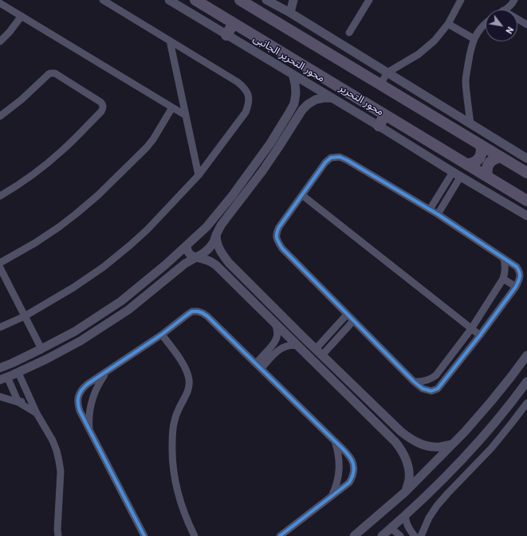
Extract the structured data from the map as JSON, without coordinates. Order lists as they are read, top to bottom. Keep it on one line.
{"streets":{"main road":["محور التحرير"],"street":["محور التحرير الجانبى"]},"north":"bottom right"}
